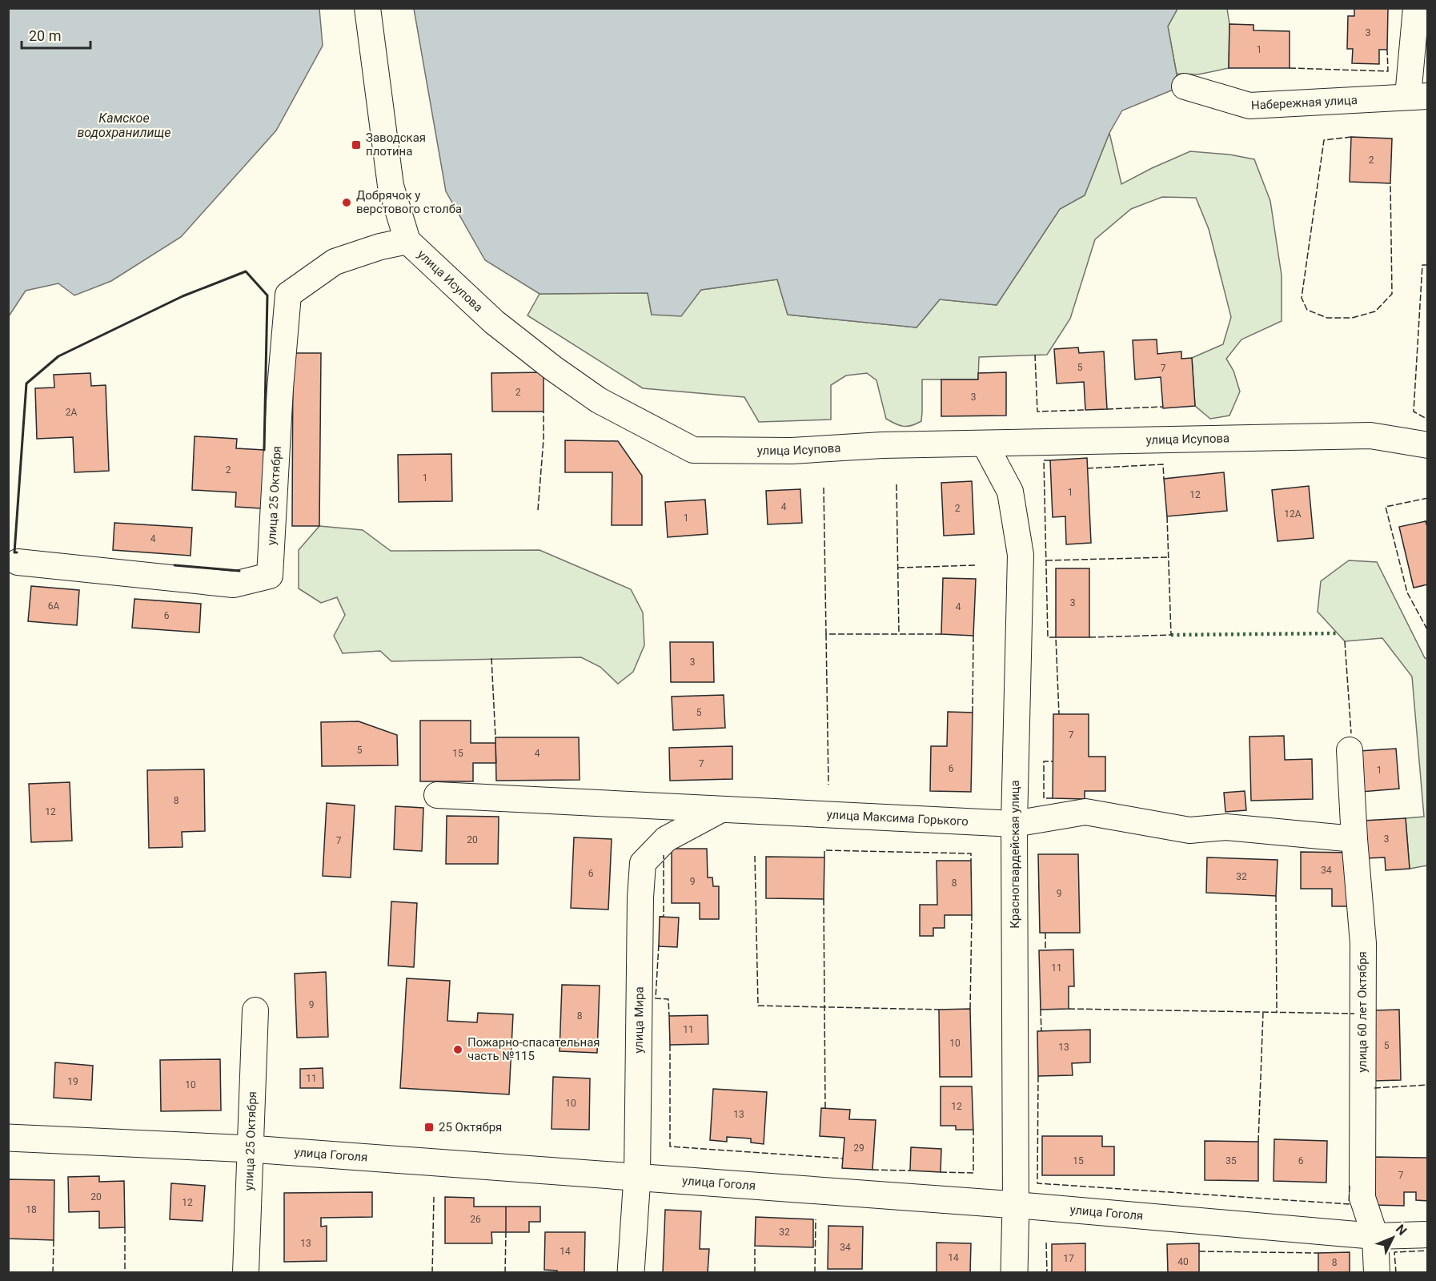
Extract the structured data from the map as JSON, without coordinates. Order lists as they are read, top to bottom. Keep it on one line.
{"streets":{"main road":["Красногвардейская улица","улица Мира","улица Гоголя"],"street":["Набережная улица","улица Исупова","улица 25 Октября","улица Максима Горького","улица 60 лет Октября"]},"crossings":[["улица Исупова","улица 25 Октября"],["улица Исупова","Красногвардейская улица"],["улица 25 Октября","улица Гоголя"],["улица Максима Горького","Красногвардейская улица"],["улица Максима Горького","улица 60 лет Октября"],["улица Максима Горького","улица Мира"],["Красногвардейская улица","улица Гоголя"],["улица 60 лет Октября","улица Гоголя"],["улица Мира","улица Гоголя"]],"water":["Камское водохранилище"],"places":{"transit":["Заводская плотина","25 Октября"],"other":["Добрячок у верстового столба","Пожарно-спасательная часть №115"]},"house_numbers":["3","1","2","5","7","2","3","2А","2","1","1","12","4","2","12А","1","4","3","6А","4","6","3","5","7","5","15","4","7","6","1","8","12","3","20","7","34","6","32","9","8","9","11","9","8","11","10","5","13","11","19","10","10","12","13","29","15","35","6","7","20","12","18","26","32","13","34","14","14","17","40","8"],"scale_bar":"20 m","north":"top right"}
